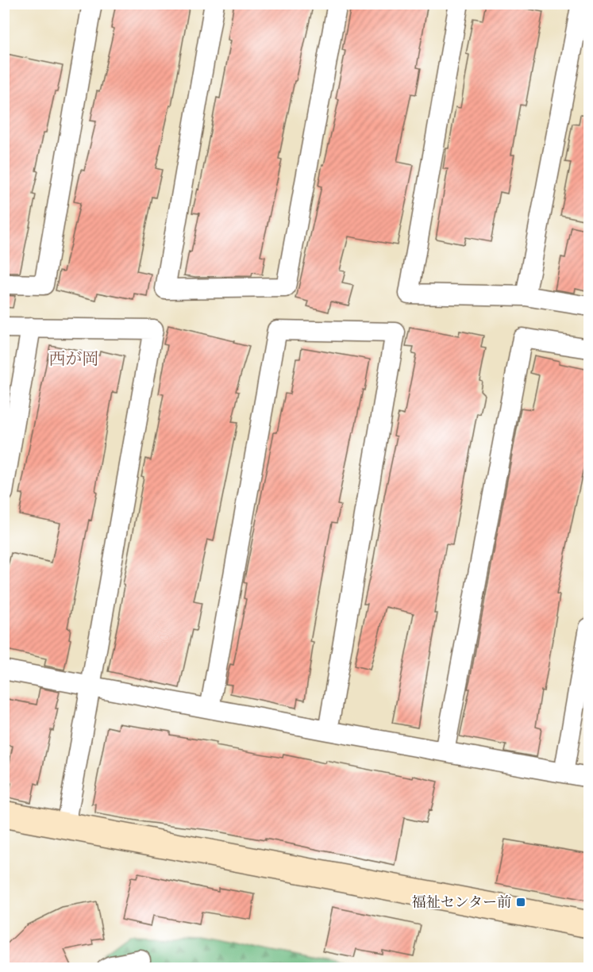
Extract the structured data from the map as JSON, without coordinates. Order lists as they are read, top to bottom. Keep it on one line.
{"districts":["西が岡"],"places":{"transit":["福祉センター前"]}}
